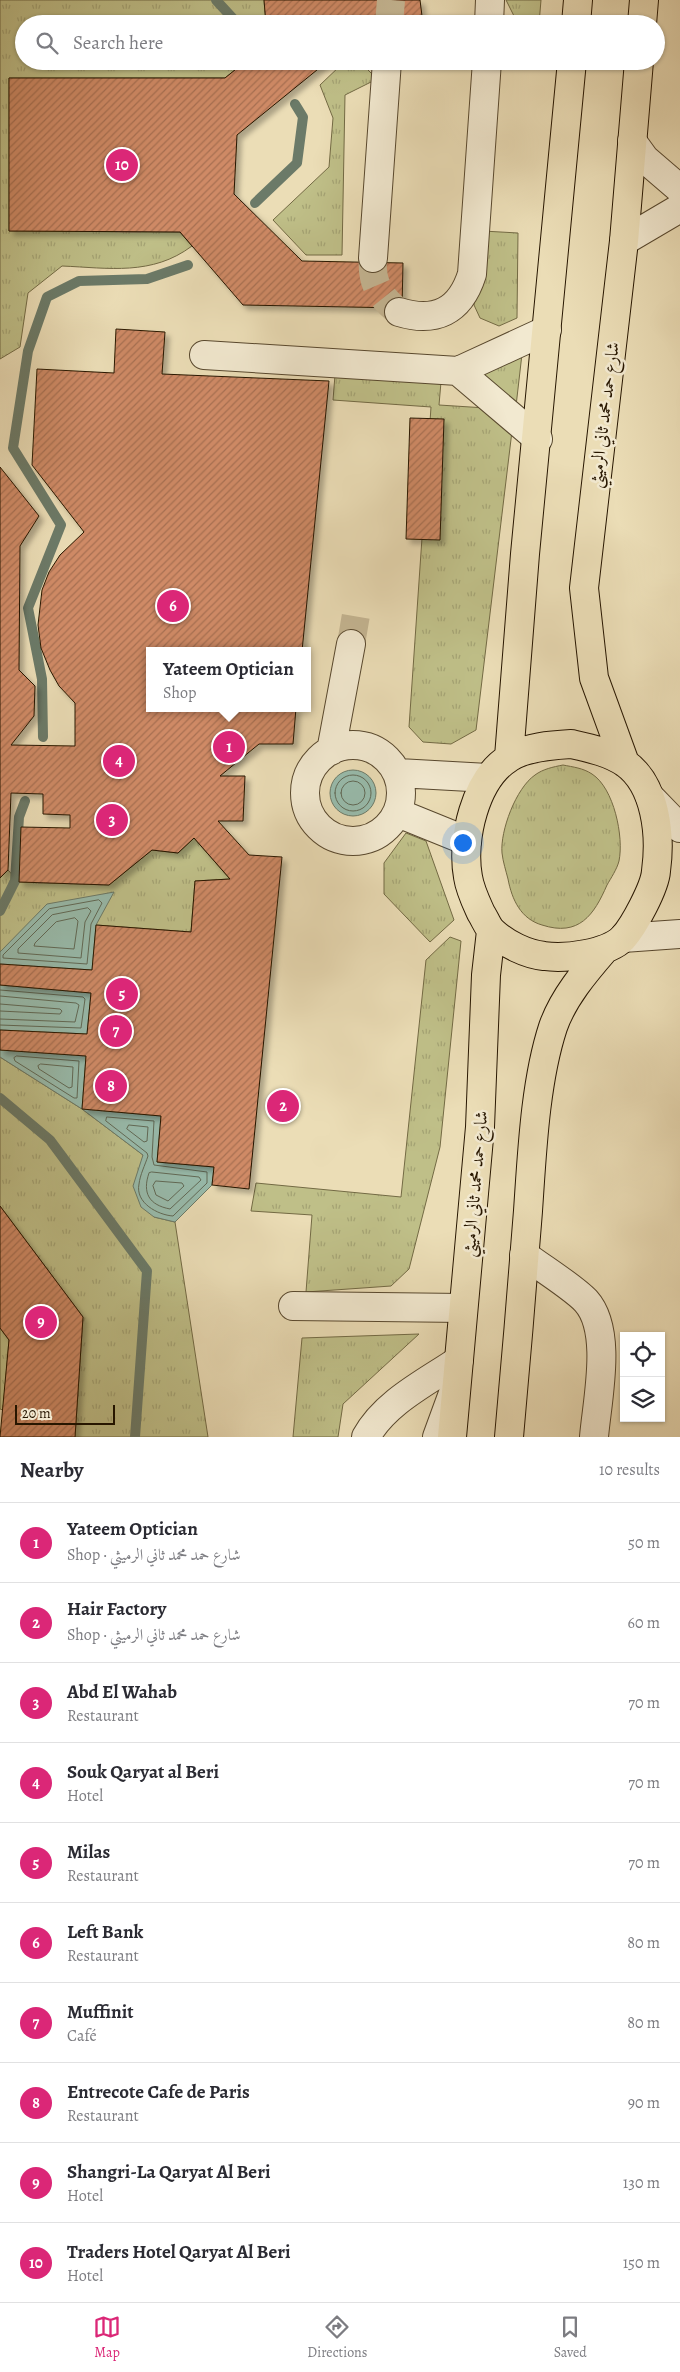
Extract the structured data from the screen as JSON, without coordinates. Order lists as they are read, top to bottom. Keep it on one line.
{"streets":{"main road":["شارع حمد محمد ثاني الرميثي"]},"scale_bar":"20 m","page":{"search":"Search here","pins":["10","6","1","4","3","5","7","8","2","9"],"popup":["Yateem Optician","Shop"],"scale":"20 m","heading":["Nearby","10 results"],"list":[{"mark":"1","name":"Yateem Optician","note":"Shop · شارع حمد محمد ثاني الرميثي","value":"50 m"},{"mark":"2","name":"Hair Factory","note":"Shop · شارع حمد محمد ثاني الرميثي","value":"60 m"},{"mark":"3","name":"Abd El Wahab","note":"Restaurant","value":"70 m"},{"mark":"4","name":"Souk Qaryat al Beri","note":"Hotel","value":"70 m"},{"mark":"5","name":"Milas","note":"Restaurant","value":"70 m"},{"mark":"6","name":"Left Bank","note":"Restaurant","value":"80 m"},{"mark":"7","name":"Muffinit","note":"Café","value":"80 m"},{"mark":"8","name":"Entrecote Cafe de Paris","note":"Restaurant","value":"90 m"},{"mark":"9","name":"Shangri-La Qaryat Al Beri","note":"Hotel","value":"130 m"},{"mark":"10","name":"Traders Hotel Qaryat Al Beri","note":"Hotel","value":"150 m"}],"nav":["Map","Directions","Saved"]}}
